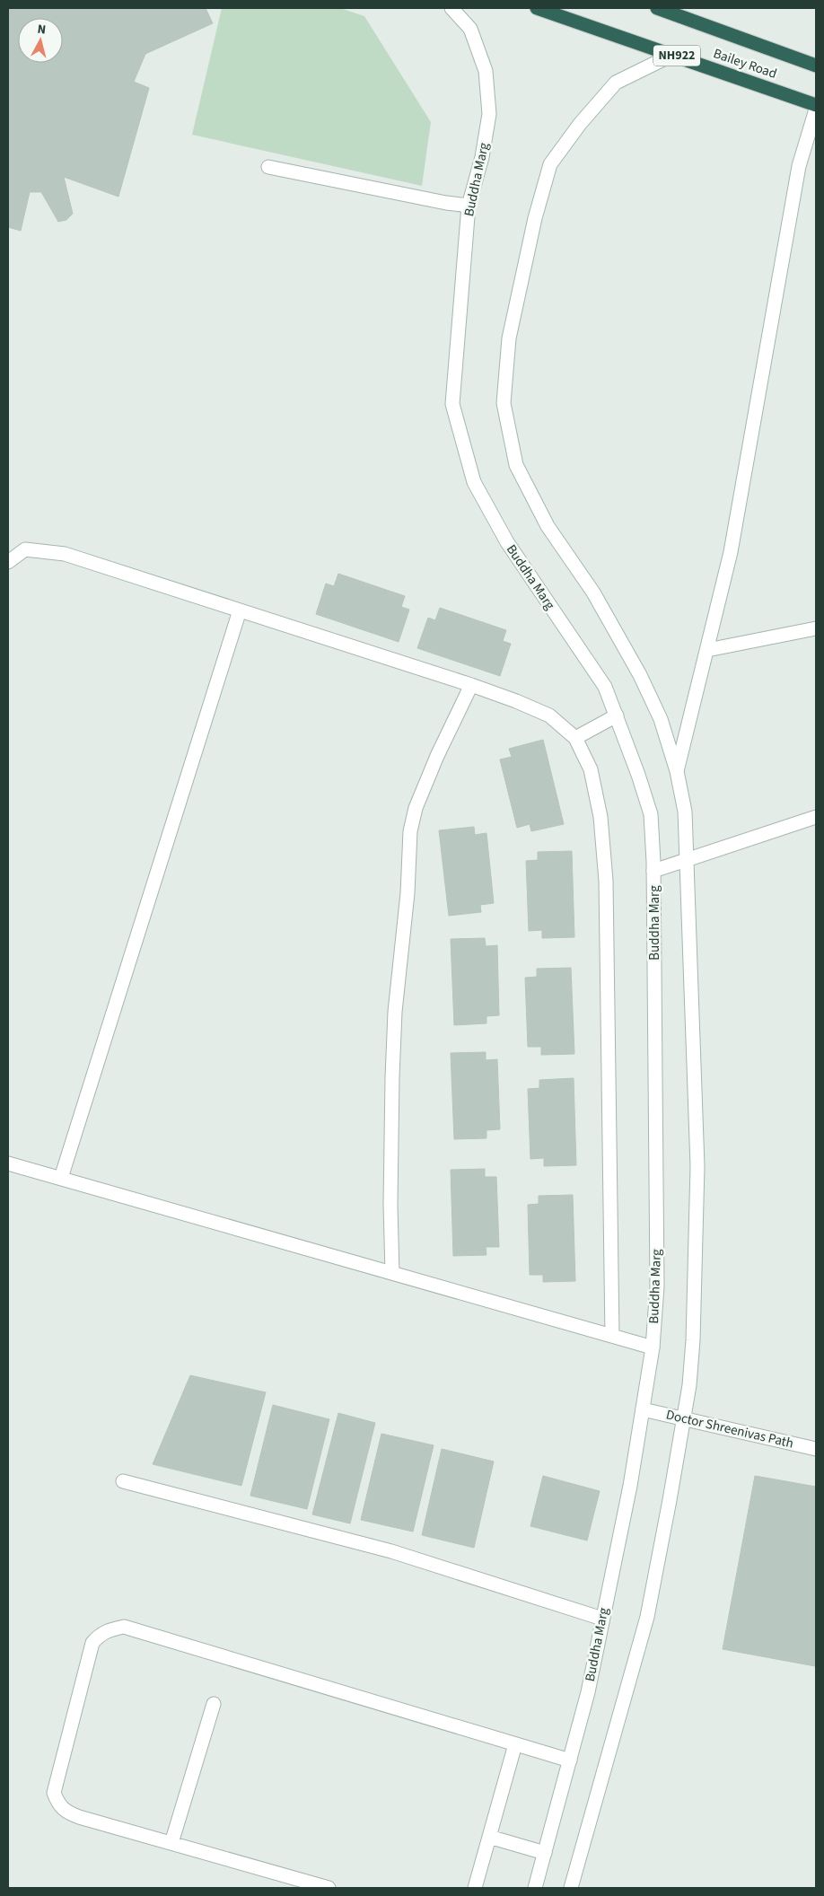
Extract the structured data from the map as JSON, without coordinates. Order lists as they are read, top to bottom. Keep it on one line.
{"streets":{"highway":["NH922","Bailey Road"],"main road":["Buddha Marg","Doctor Shreenivas Path"]},"crossings":[["Buddha Marg","Doctor Shreenivas Path"]],"north":"top"}
